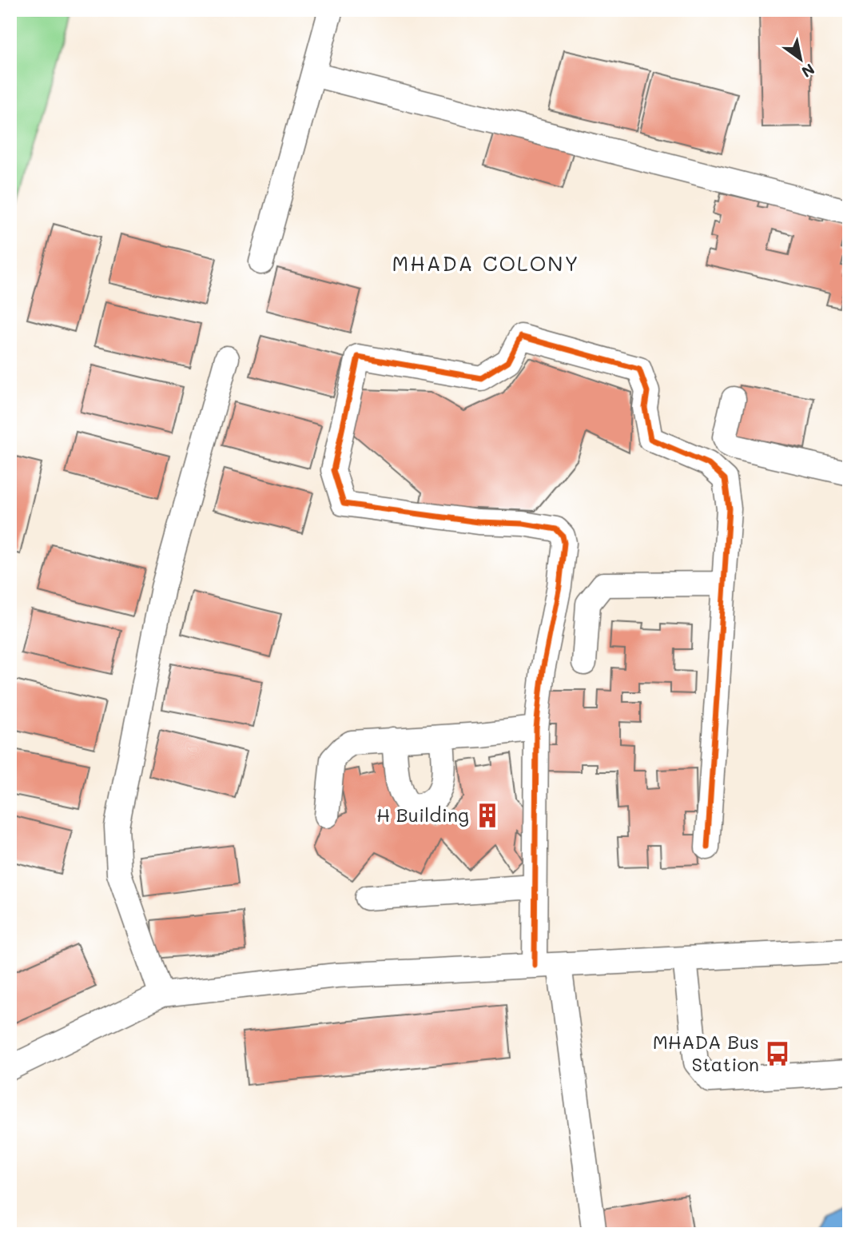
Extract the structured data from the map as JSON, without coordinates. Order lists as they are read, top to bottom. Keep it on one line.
{"districts":["MHADA COLONY"],"places":{"building":["H Building"],"bus stop":["MHADA Bus Station"]},"north":"bottom right"}
